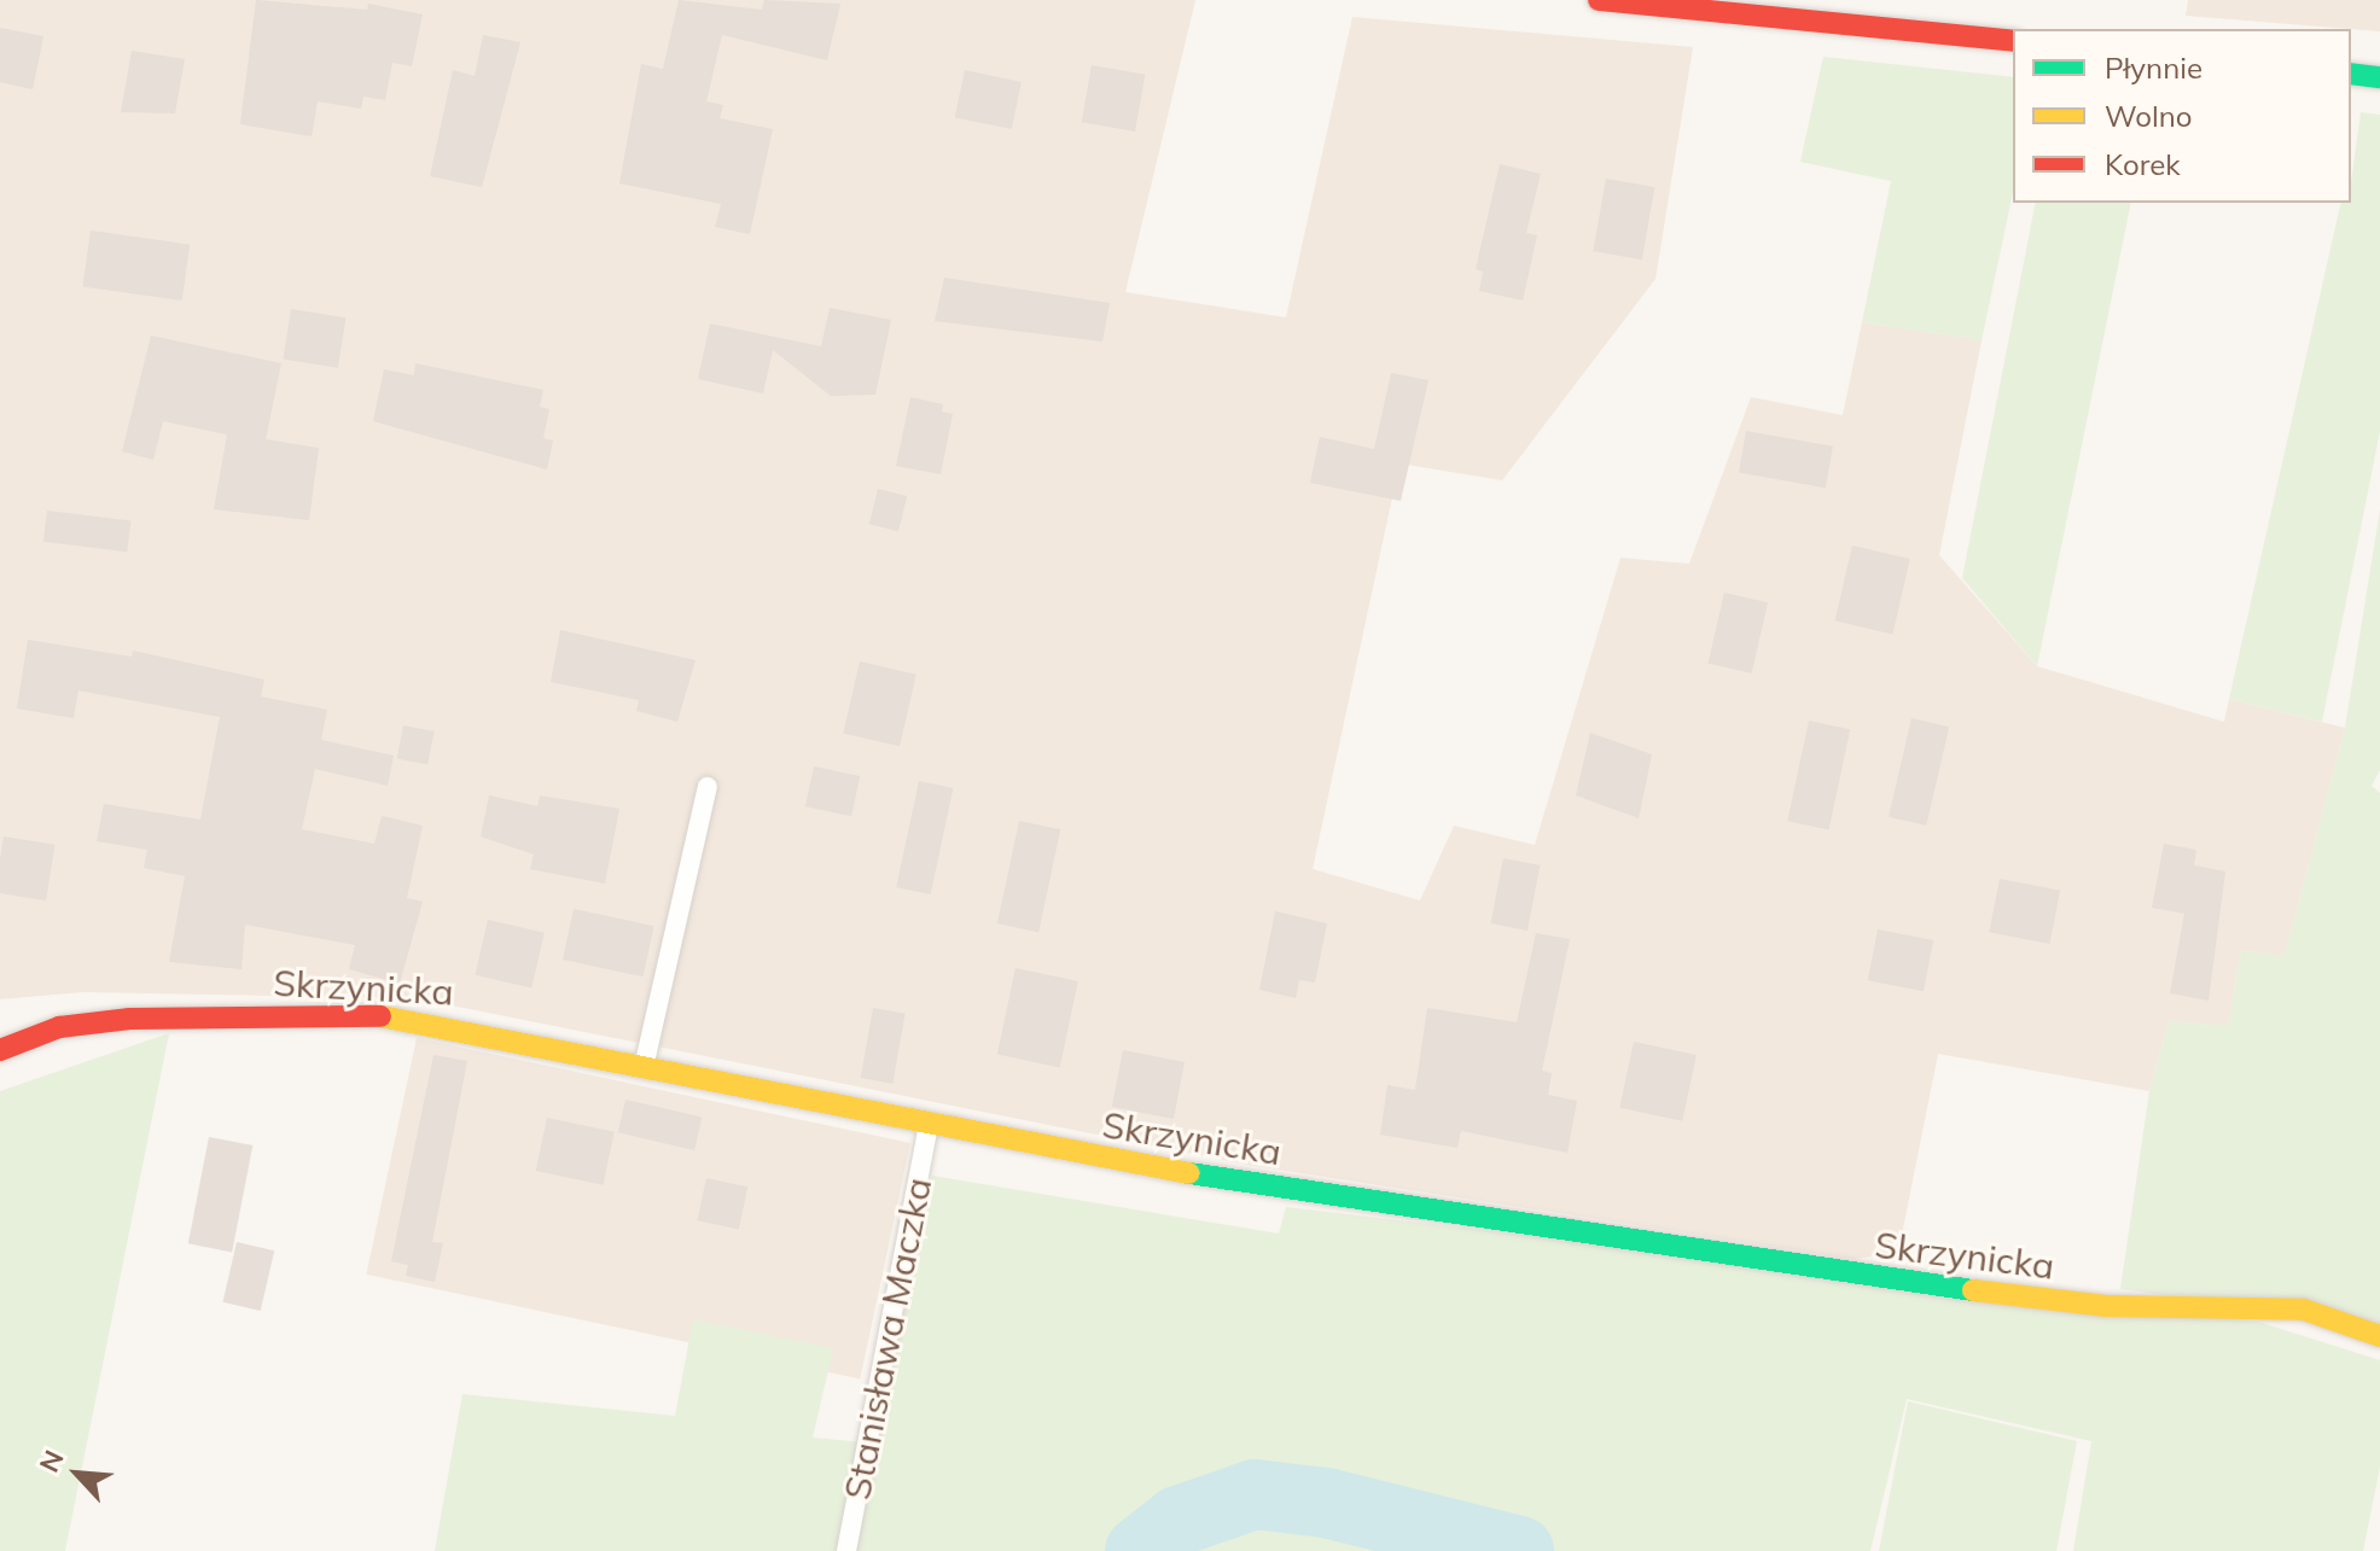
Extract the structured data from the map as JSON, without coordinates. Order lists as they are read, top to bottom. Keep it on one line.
{"streets":{"street":["Skrzynicka"],"lane":["Stanisława Maczka"]},"crossings":[["Skrzynicka","Stanisława Maczka"]],"legend":["Płynnie","Wolno","Korek"],"north":"top left"}
